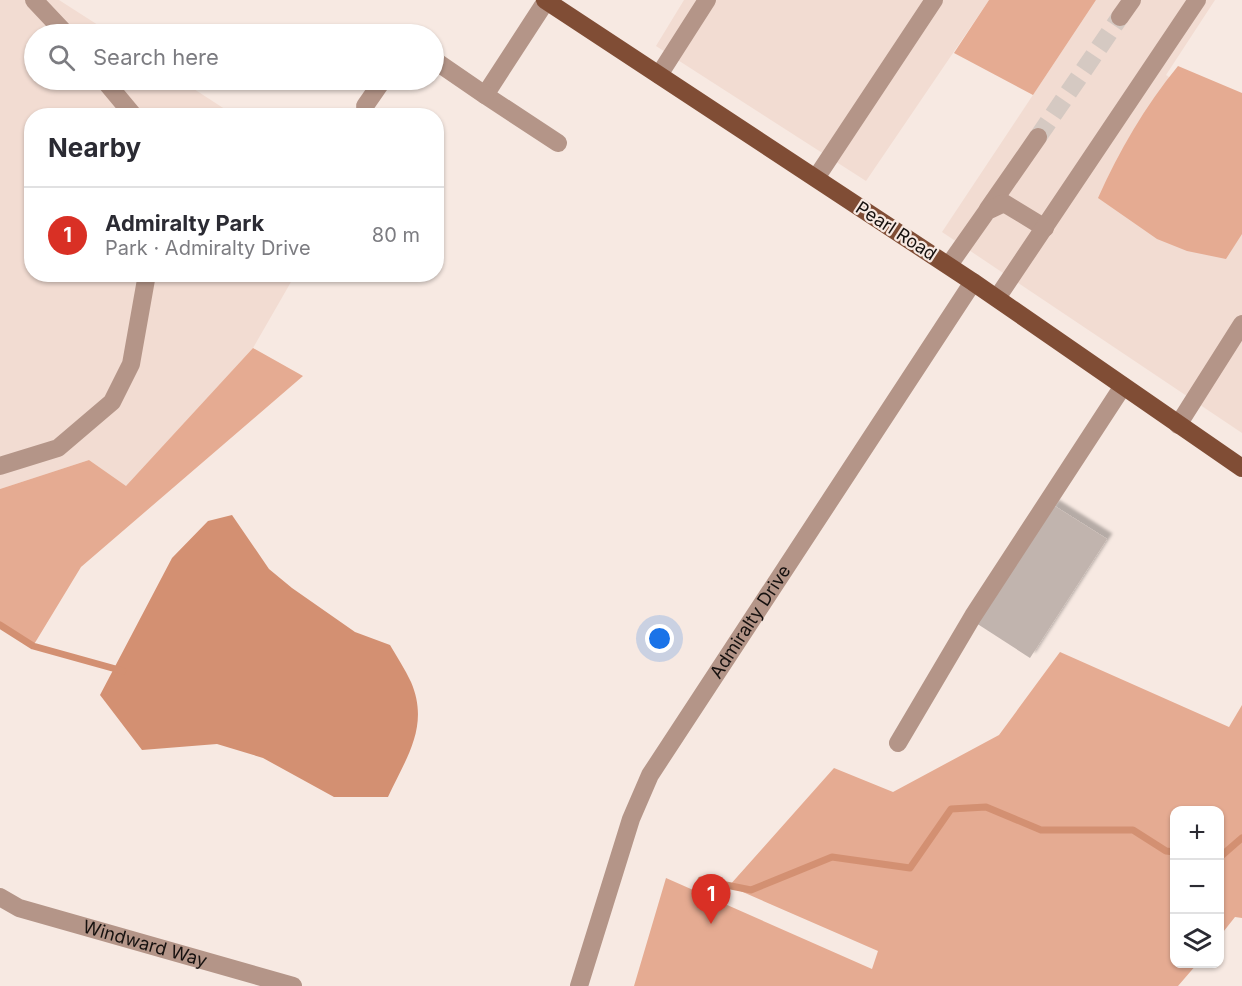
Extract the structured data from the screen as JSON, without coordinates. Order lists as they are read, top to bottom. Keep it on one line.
{"streets":{"main road":["Pearl Road"],"street":["Admiralty Drive","Windward Way"]},"crossings":[["Pearl Road","Admiralty Drive"]],"page":{"search":"Search here","heading":"Nearby","list":[{"mark":"1","name":"Admiralty Park","note":"Park · Admiralty Drive","value":"80 m"}],"map_buttons":["+","−"],"pins":"1"}}
